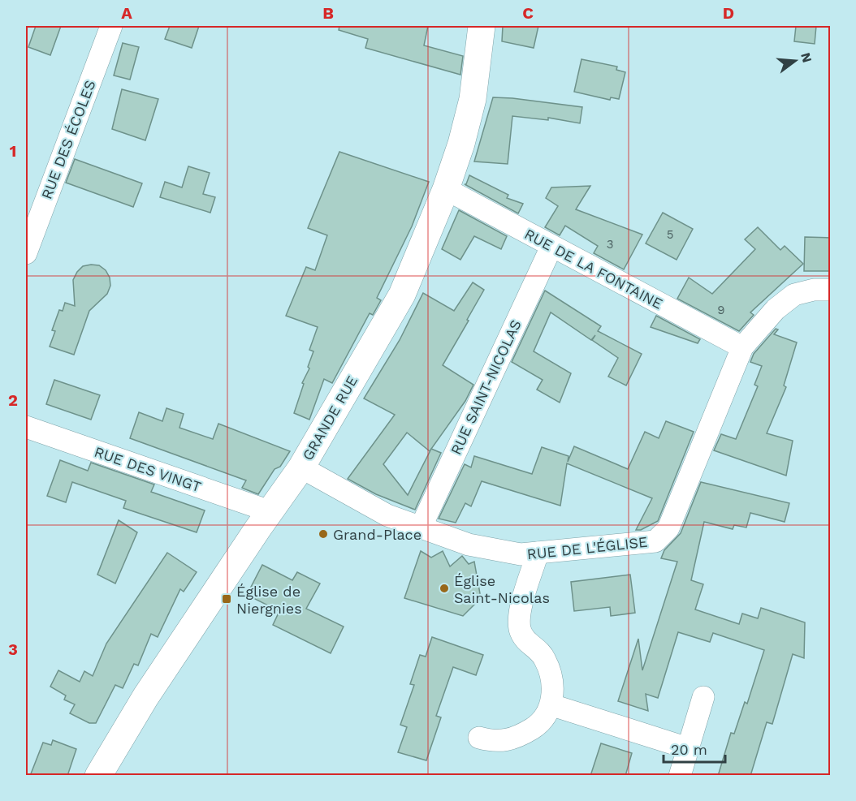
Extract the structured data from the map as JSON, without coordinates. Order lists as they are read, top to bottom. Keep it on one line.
{"streets":{"street":["RUE DES ÉCOLES","RUE DE LA FONTAINE","RUE SAINT-NICOLAS","GRANDE RUE","RUE DES VINGT","RUE DE L'ÉGLISE"]},"crossings":[["RUE DE LA FONTAINE","RUE SAINT-NICOLAS"],["RUE DE LA FONTAINE","GRANDE RUE"],["RUE DE LA FONTAINE","RUE DE L'ÉGLISE"],["RUE SAINT-NICOLAS","RUE DE L'ÉGLISE"],["GRANDE RUE","RUE DES VINGT"],["GRANDE RUE","RUE DE L'ÉGLISE"]],"places":{"other":["Grand-Place","Église Saint-Nicolas"],"transit":["Église de Niergnies"]},"house_numbers":["5","3","9"],"scale_bar":"20 m","north":"right","grid":{"columns":["A","B","C","D"],"rows":["1","2","3"]}}
